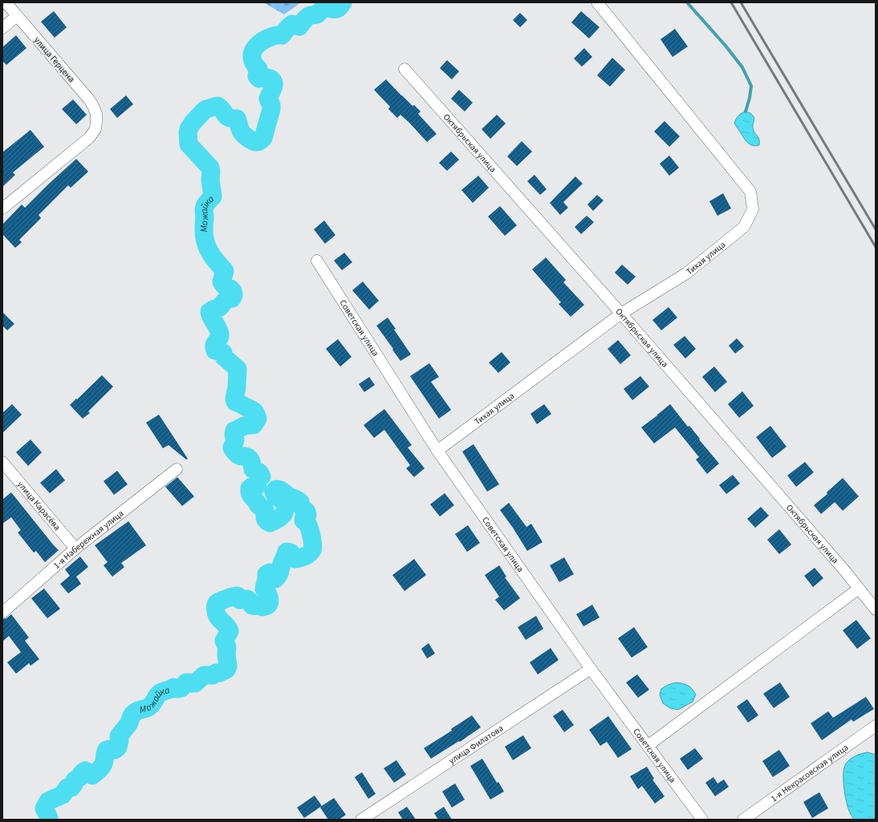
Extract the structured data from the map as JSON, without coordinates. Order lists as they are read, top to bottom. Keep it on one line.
{"streets":{"street":["улица Герцена","Октябрьская улица","Тихая улица","Советская улица","улица Карасёва","1-я Набережная улица","улица Филатова","1-я Некрасовская улица"]},"crossings":[["Октябрьская улица","Тихая улица"],["Тихая улица","Советская улица"],["Советская улица","улица Филатова"],["улица Карасёва","1-я Набережная улица"]],"water":["Можайка"]}
